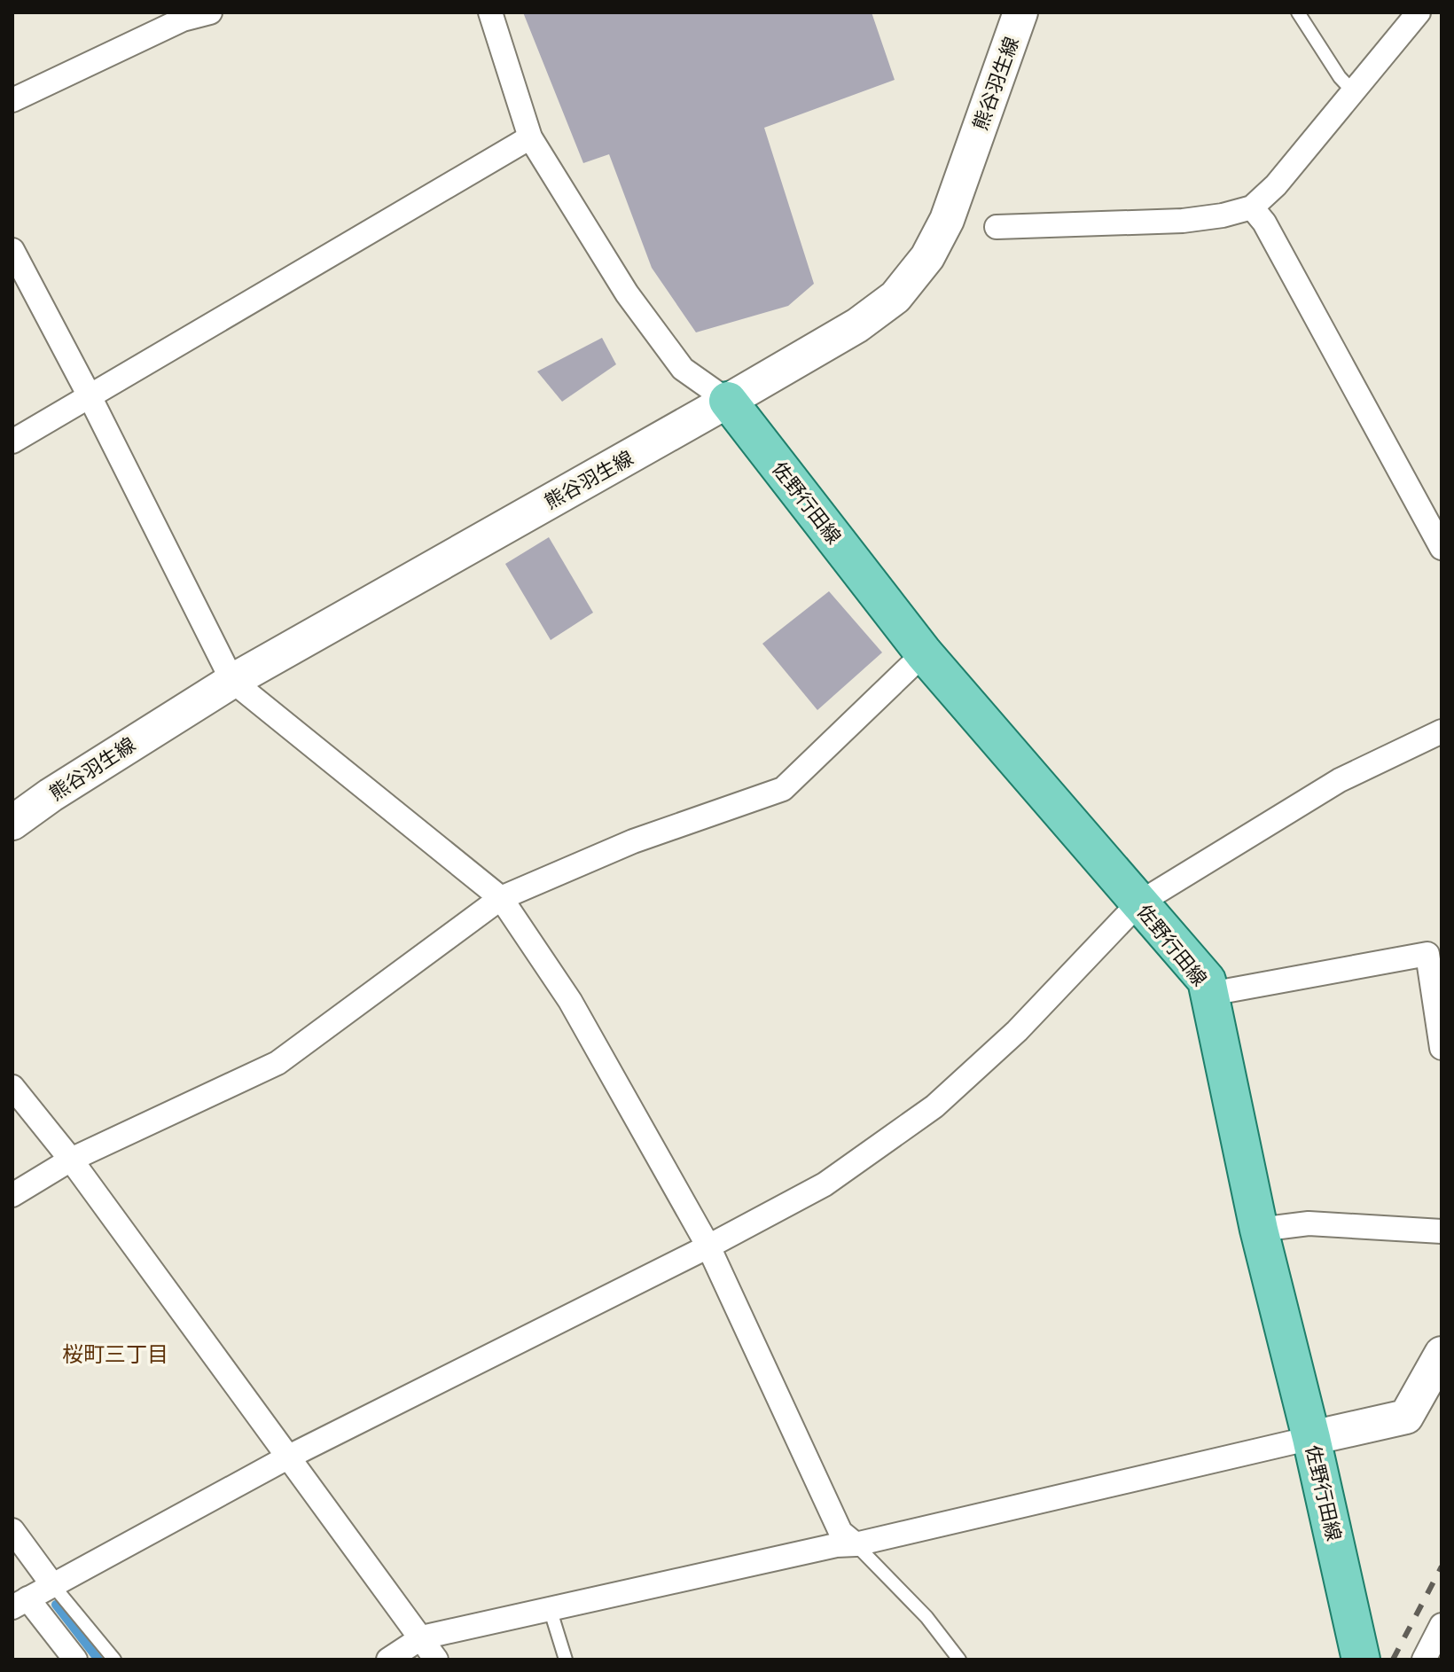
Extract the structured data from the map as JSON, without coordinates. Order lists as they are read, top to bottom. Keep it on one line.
{"streets":{"main road":["熊谷羽生線","佐野行田線"]},"crossings":[["熊谷羽生線","佐野行田線"]],"districts":["桜町三丁目"]}
